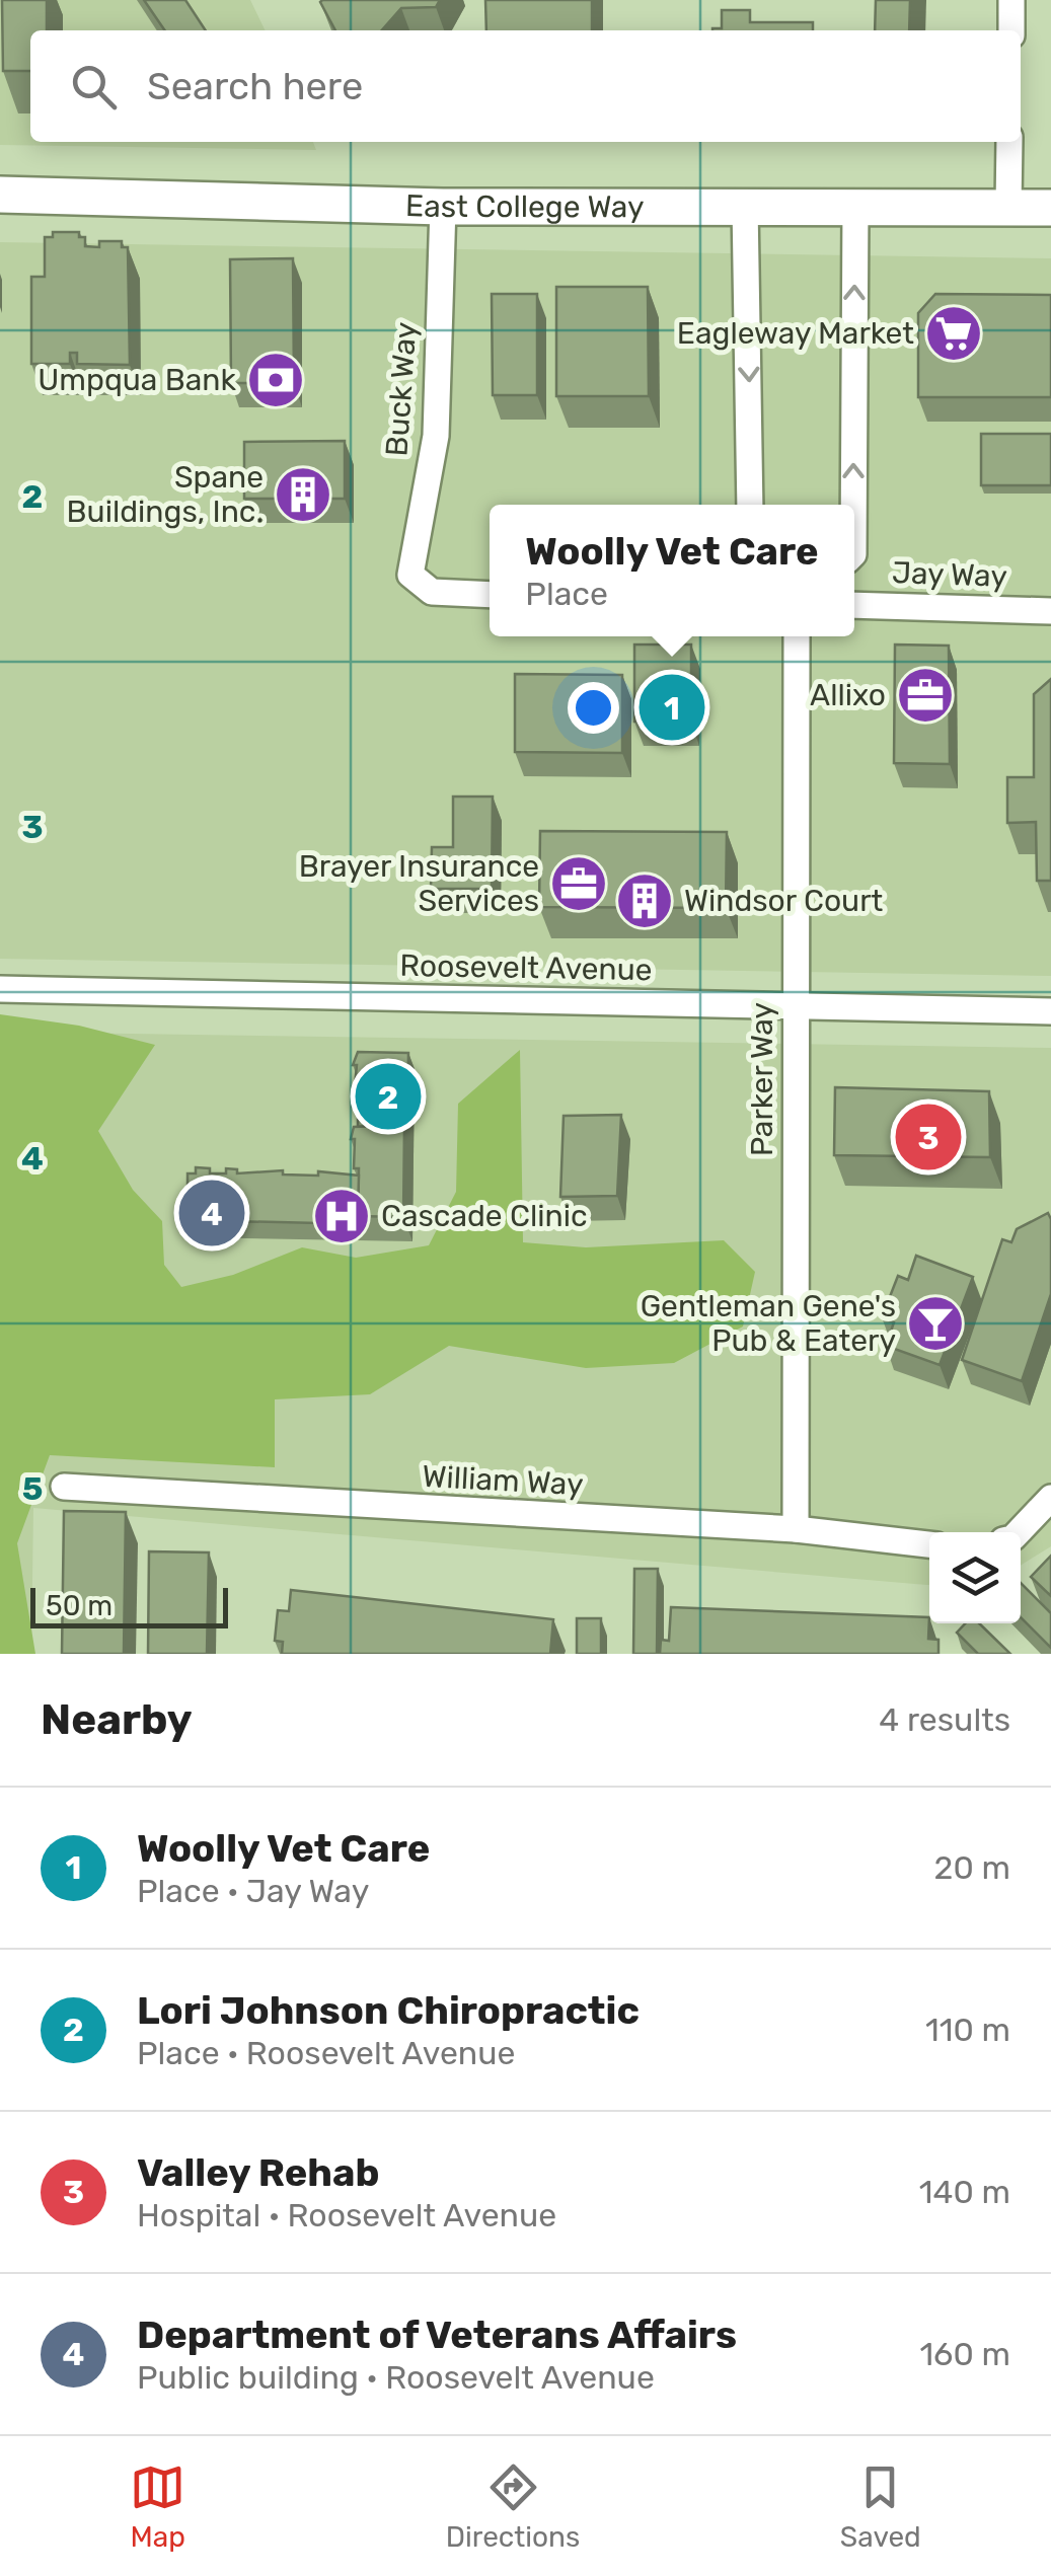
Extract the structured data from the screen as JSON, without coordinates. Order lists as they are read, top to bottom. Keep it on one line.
{"streets":{"main road":["East College Way"],"street":["Buck Way","Jay Way","Roosevelt Avenue","Parker Way","William Way"]},"crossings":[["East College Way","Buck Way"],["Roosevelt Avenue","Parker Way"],["Parker Way","William Way"]],"places":{"supermarket":["Eagleway Market"],"bank":["Umpqua Bank"],"building":["Spane Buildings, Inc.","Windsor Court"],"office":["Allixo","Brayer Insurance Services"],"hospital":["Cascade Clinic"],"bar":["Gentleman Gene's Pub & Eatery"]},"scale_bar":"50 m","page":{"search":"Search here","popup":["Woolly Vet Care","Place"],"pins":["1","2","3","4"],"scale":"50 m","heading":["Nearby","4 results"],"list":[{"mark":"1","name":"Woolly Vet Care","note":"Place · Jay Way","value":"20 m"},{"mark":"2","name":"Lori Johnson Chiropractic","note":"Place · Roosevelt Avenue","value":"110 m"},{"mark":"3","name":"Valley Rehab","note":"Hospital · Roosevelt Avenue","value":"140 m"},{"mark":"4","name":"Department of Veterans Affairs","note":"Public building · Roosevelt Avenue","value":"160 m"}],"nav":["Map","Directions","Saved"]},"grid":{"rows":["2","3","4","5"]}}
